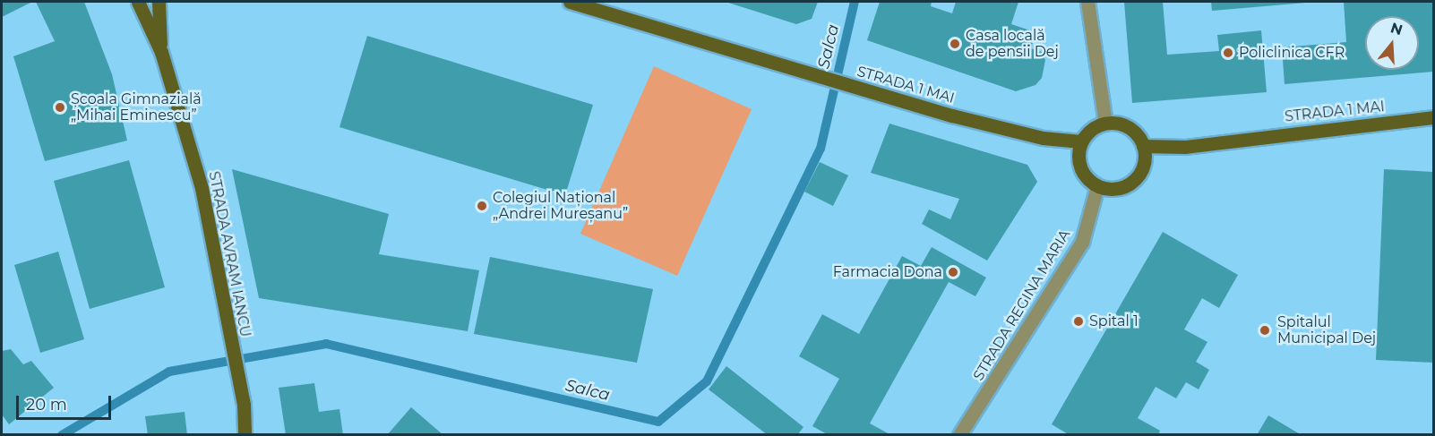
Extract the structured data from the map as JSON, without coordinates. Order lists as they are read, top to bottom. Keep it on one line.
{"streets":{"main road":["STRADA 1 MAI","STRADA AVRAM IANCU"],"street":["STRADA REGINA MARIA"]},"crossings":[["STRADA 1 MAI","STRADA REGINA MARIA"]],"water":["Salca"],"places":["Casa locală de pensii Dej","Policlinica CFR","Școala Gimnazială „Mihai Eminescu”","Colegiul Național „Andrei Mureșanu”","Farmacia Dona","Spital 1","Spitalul Municipal Dej"],"scale_bar":"20 m","north":"top"}
